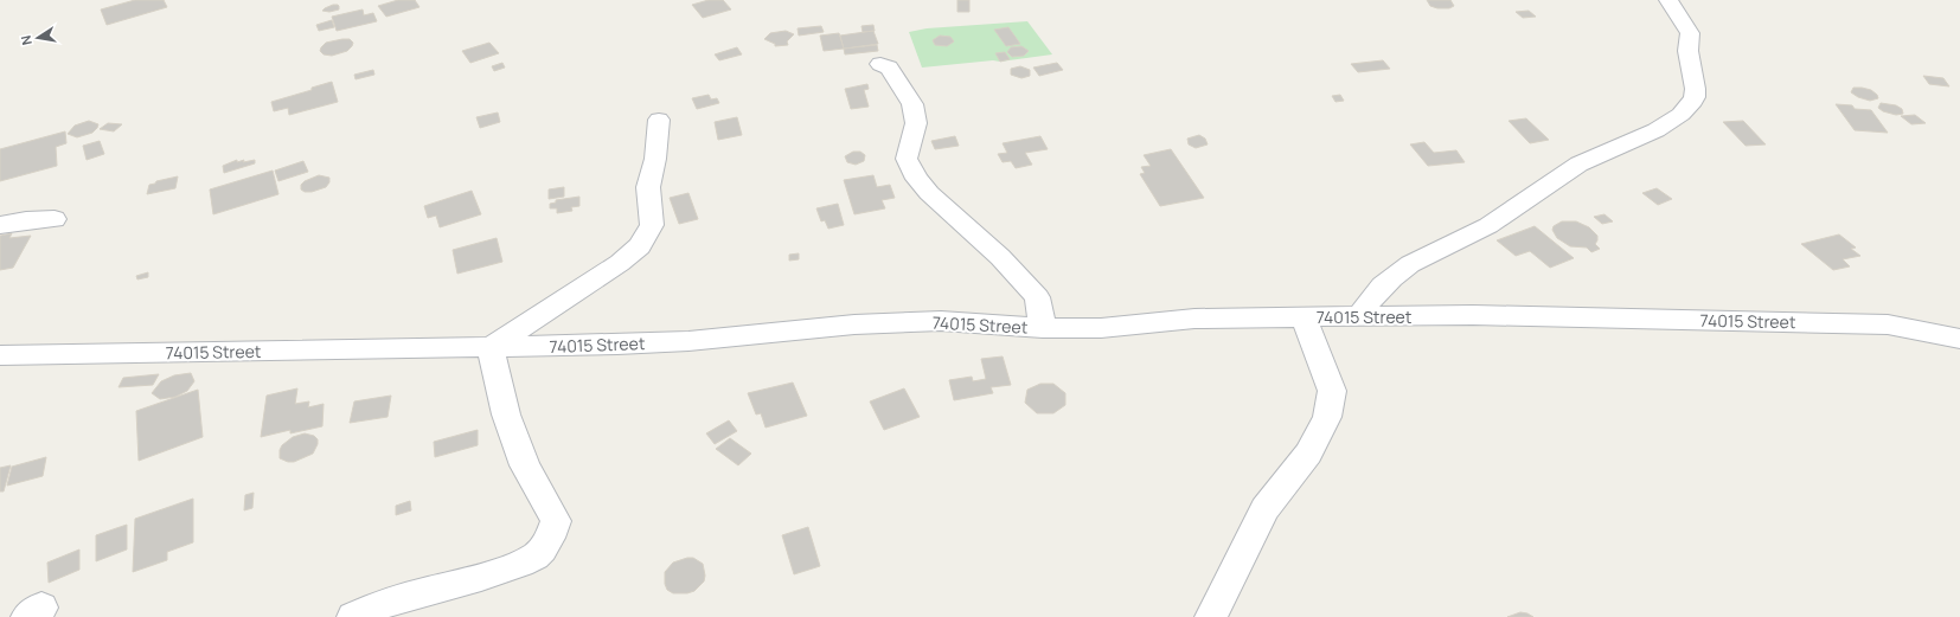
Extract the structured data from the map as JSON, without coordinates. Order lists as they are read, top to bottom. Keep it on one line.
{"streets":{"street":["74015 Street"]},"north":"left"}
